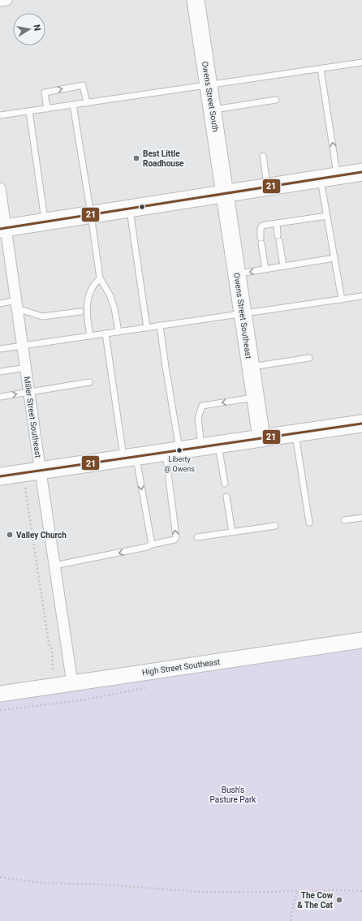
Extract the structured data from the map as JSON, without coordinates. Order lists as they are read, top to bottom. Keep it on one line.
{"streets":{"main road":["Owens Street South","Owens Street Southeast"],"street":["Miller Street Southeast","High Street Southeast"]},"crossings":[["Owens Street South","Owens Street Southeast"],["Miller Street Southeast","High Street Southeast"]],"parks":["Bush's Pasture Park"],"places":["Best Little Roadhouse","Liberty @ Owens","Valley Church","The Cow & The Cat"],"lines":["transit line 21"],"north":"right"}
